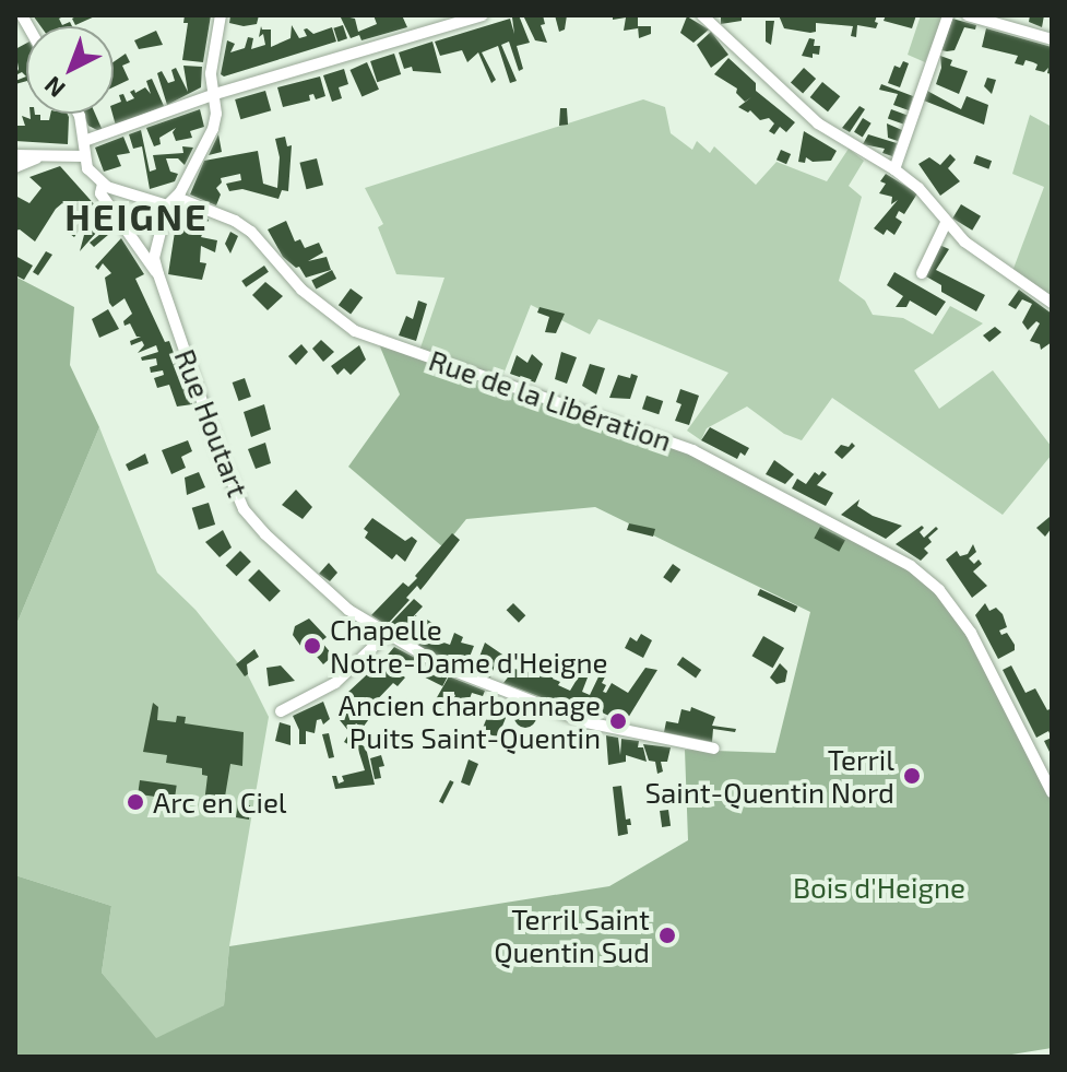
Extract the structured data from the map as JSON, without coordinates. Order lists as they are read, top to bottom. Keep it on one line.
{"streets":{"street":["Rue de la Libération","Rue Houtart"]},"crossings":[["Rue de la Libération","Rue Houtart"]],"districts":["HEIGNE"],"parks":["Bois d'Heigne"],"places":["Chapelle Notre-Dame d'Heigne","Ancien charbonnage Puits Saint-Quentin","Terril Saint-Quentin Nord","Arc en Ciel","Terril Saint Quentin Sud"],"north":"bottom left"}
